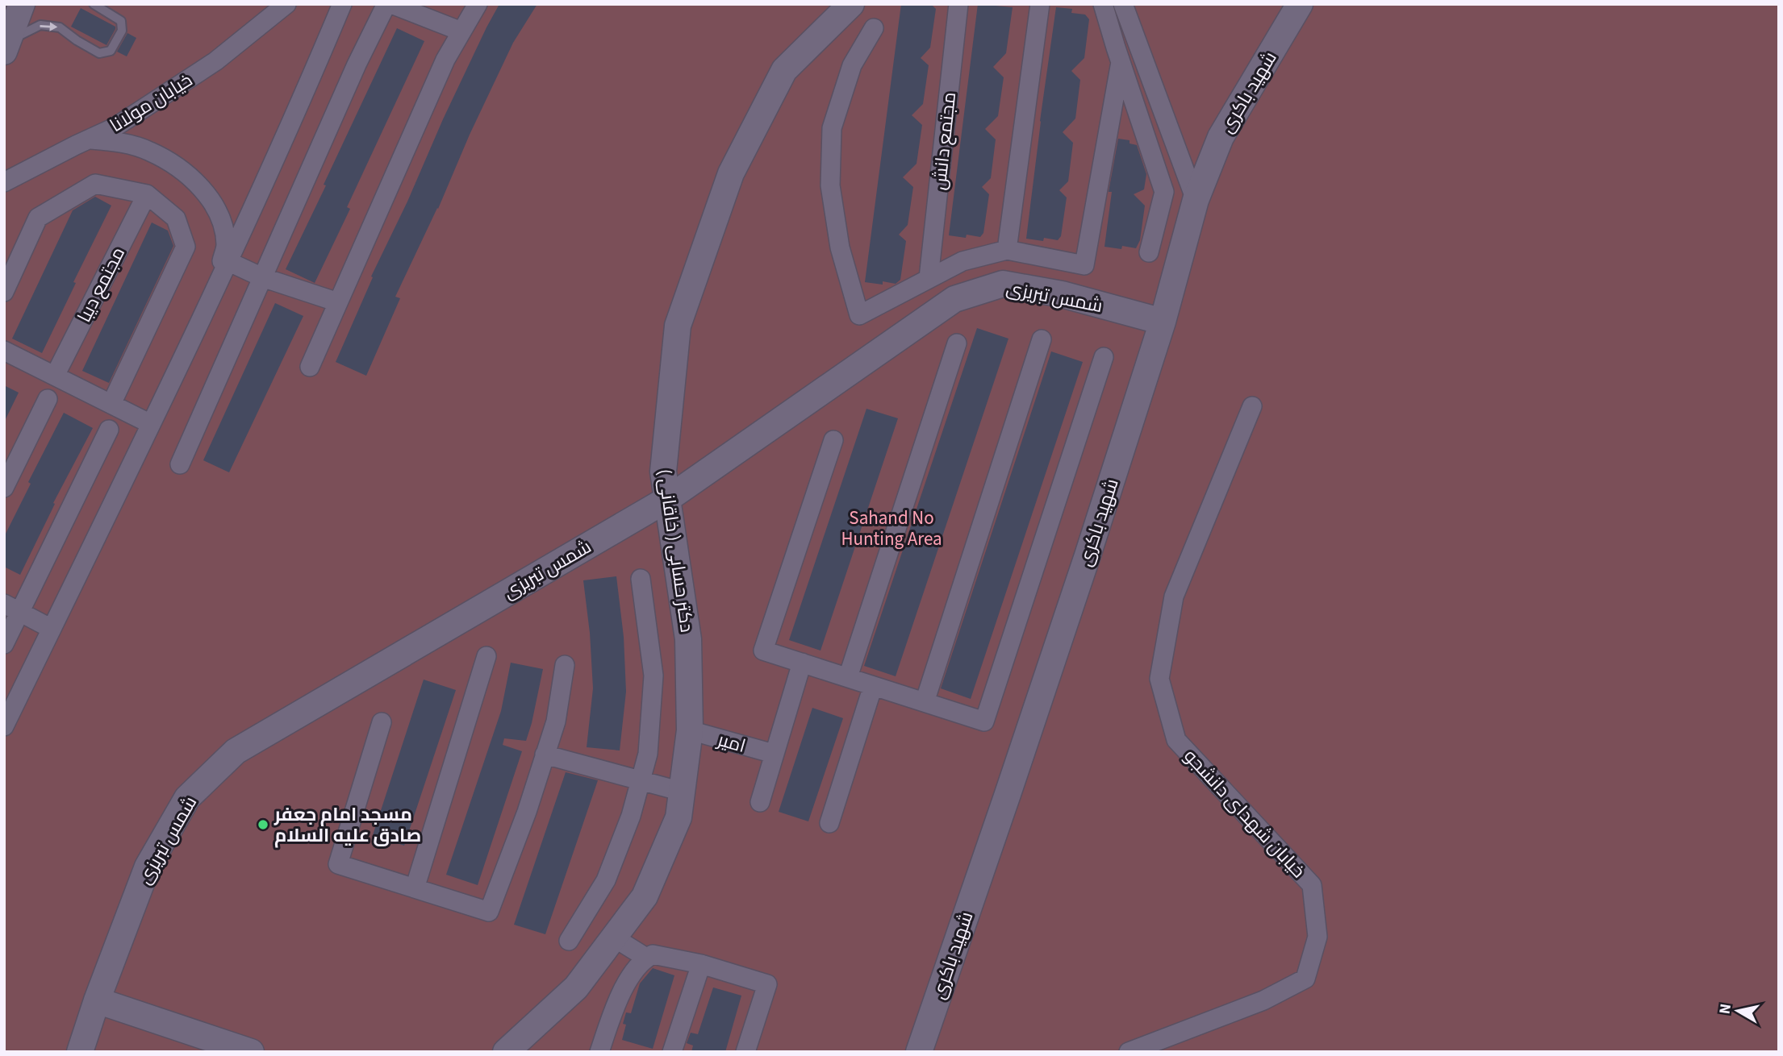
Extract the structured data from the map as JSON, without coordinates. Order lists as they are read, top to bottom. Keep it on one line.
{"streets":{"street":["شهید باکری","خیابان مولانا","مجتمع دانش","مجتمع دیبا","شمس تبریزی","دکتر حسابی ( خاقانی )","امیر","خیابان شهدای دانشجو"]},"crossings":[["شهید باکری","شمس تبریزی"],["شمس تبریزی","دکتر حسابی ( خاقانی )"],["دکتر حسابی ( خاقانی )","امیر"]],"parks":["Sahand No Hunting Area"],"places":["مسجد امام جعفر صادق علیه السلام"],"north":"left"}
